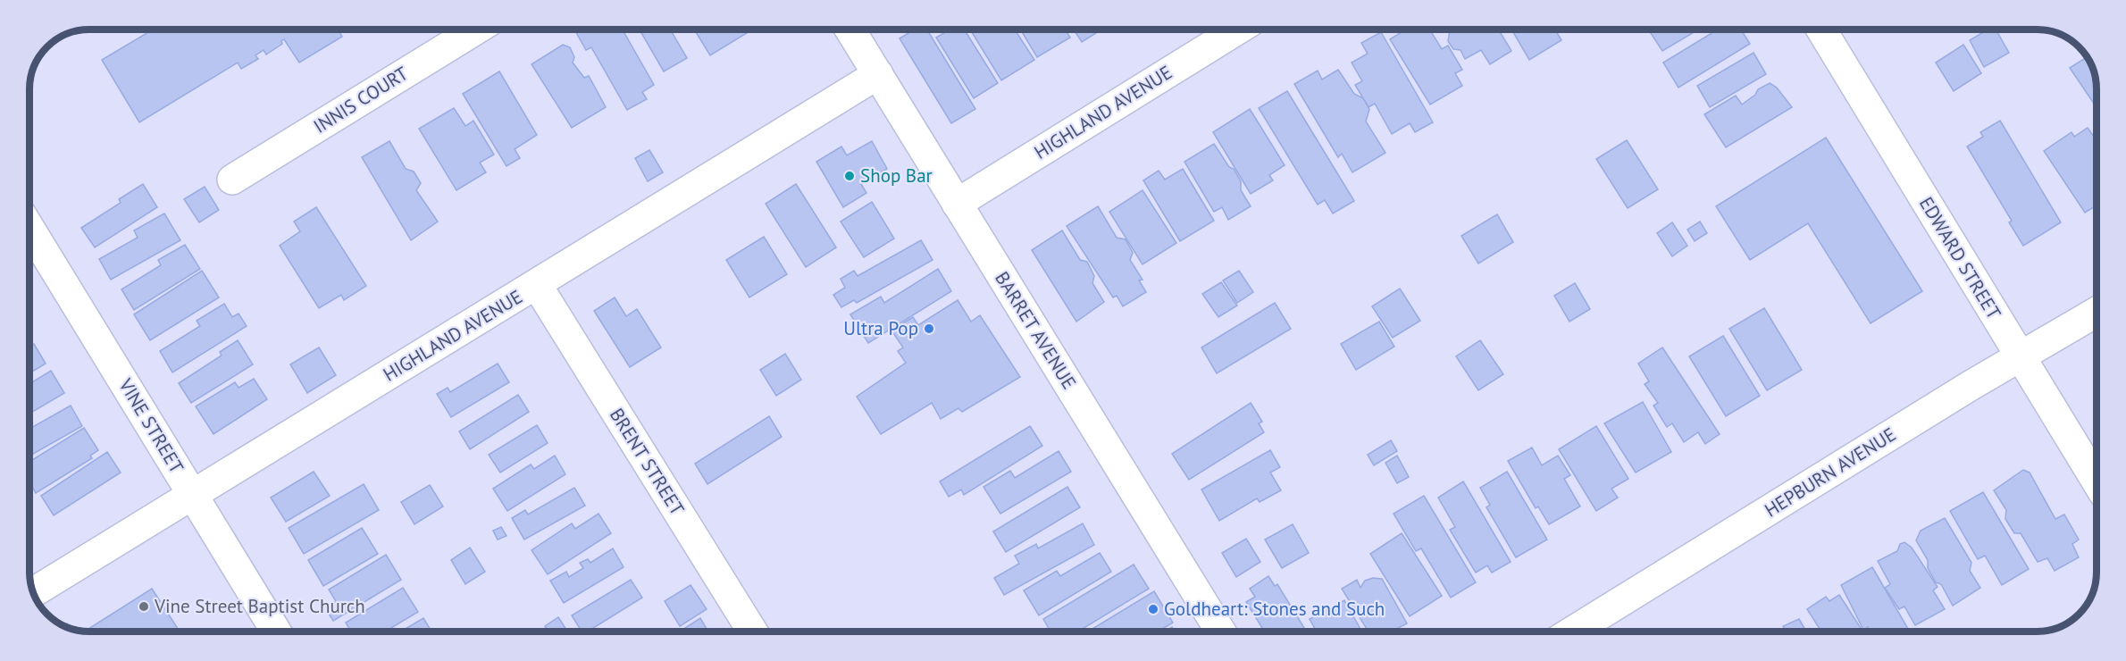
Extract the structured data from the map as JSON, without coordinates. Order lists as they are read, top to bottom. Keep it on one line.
{"streets":{"street":["INNIS COURT","HIGHLAND AVENUE","EDWARD STREET","BARRET AVENUE","VINE STREET","BRENT STREET","HEPBURN AVENUE"]},"crossings":[["HIGHLAND AVENUE","BARRET AVENUE"],["HIGHLAND AVENUE","VINE STREET"],["HIGHLAND AVENUE","BRENT STREET"],["EDWARD STREET","HEPBURN AVENUE"]],"places":["Shop Bar","Ultra Pop","Vine Street Baptist Church","Goldheart: Stones and Such"]}
